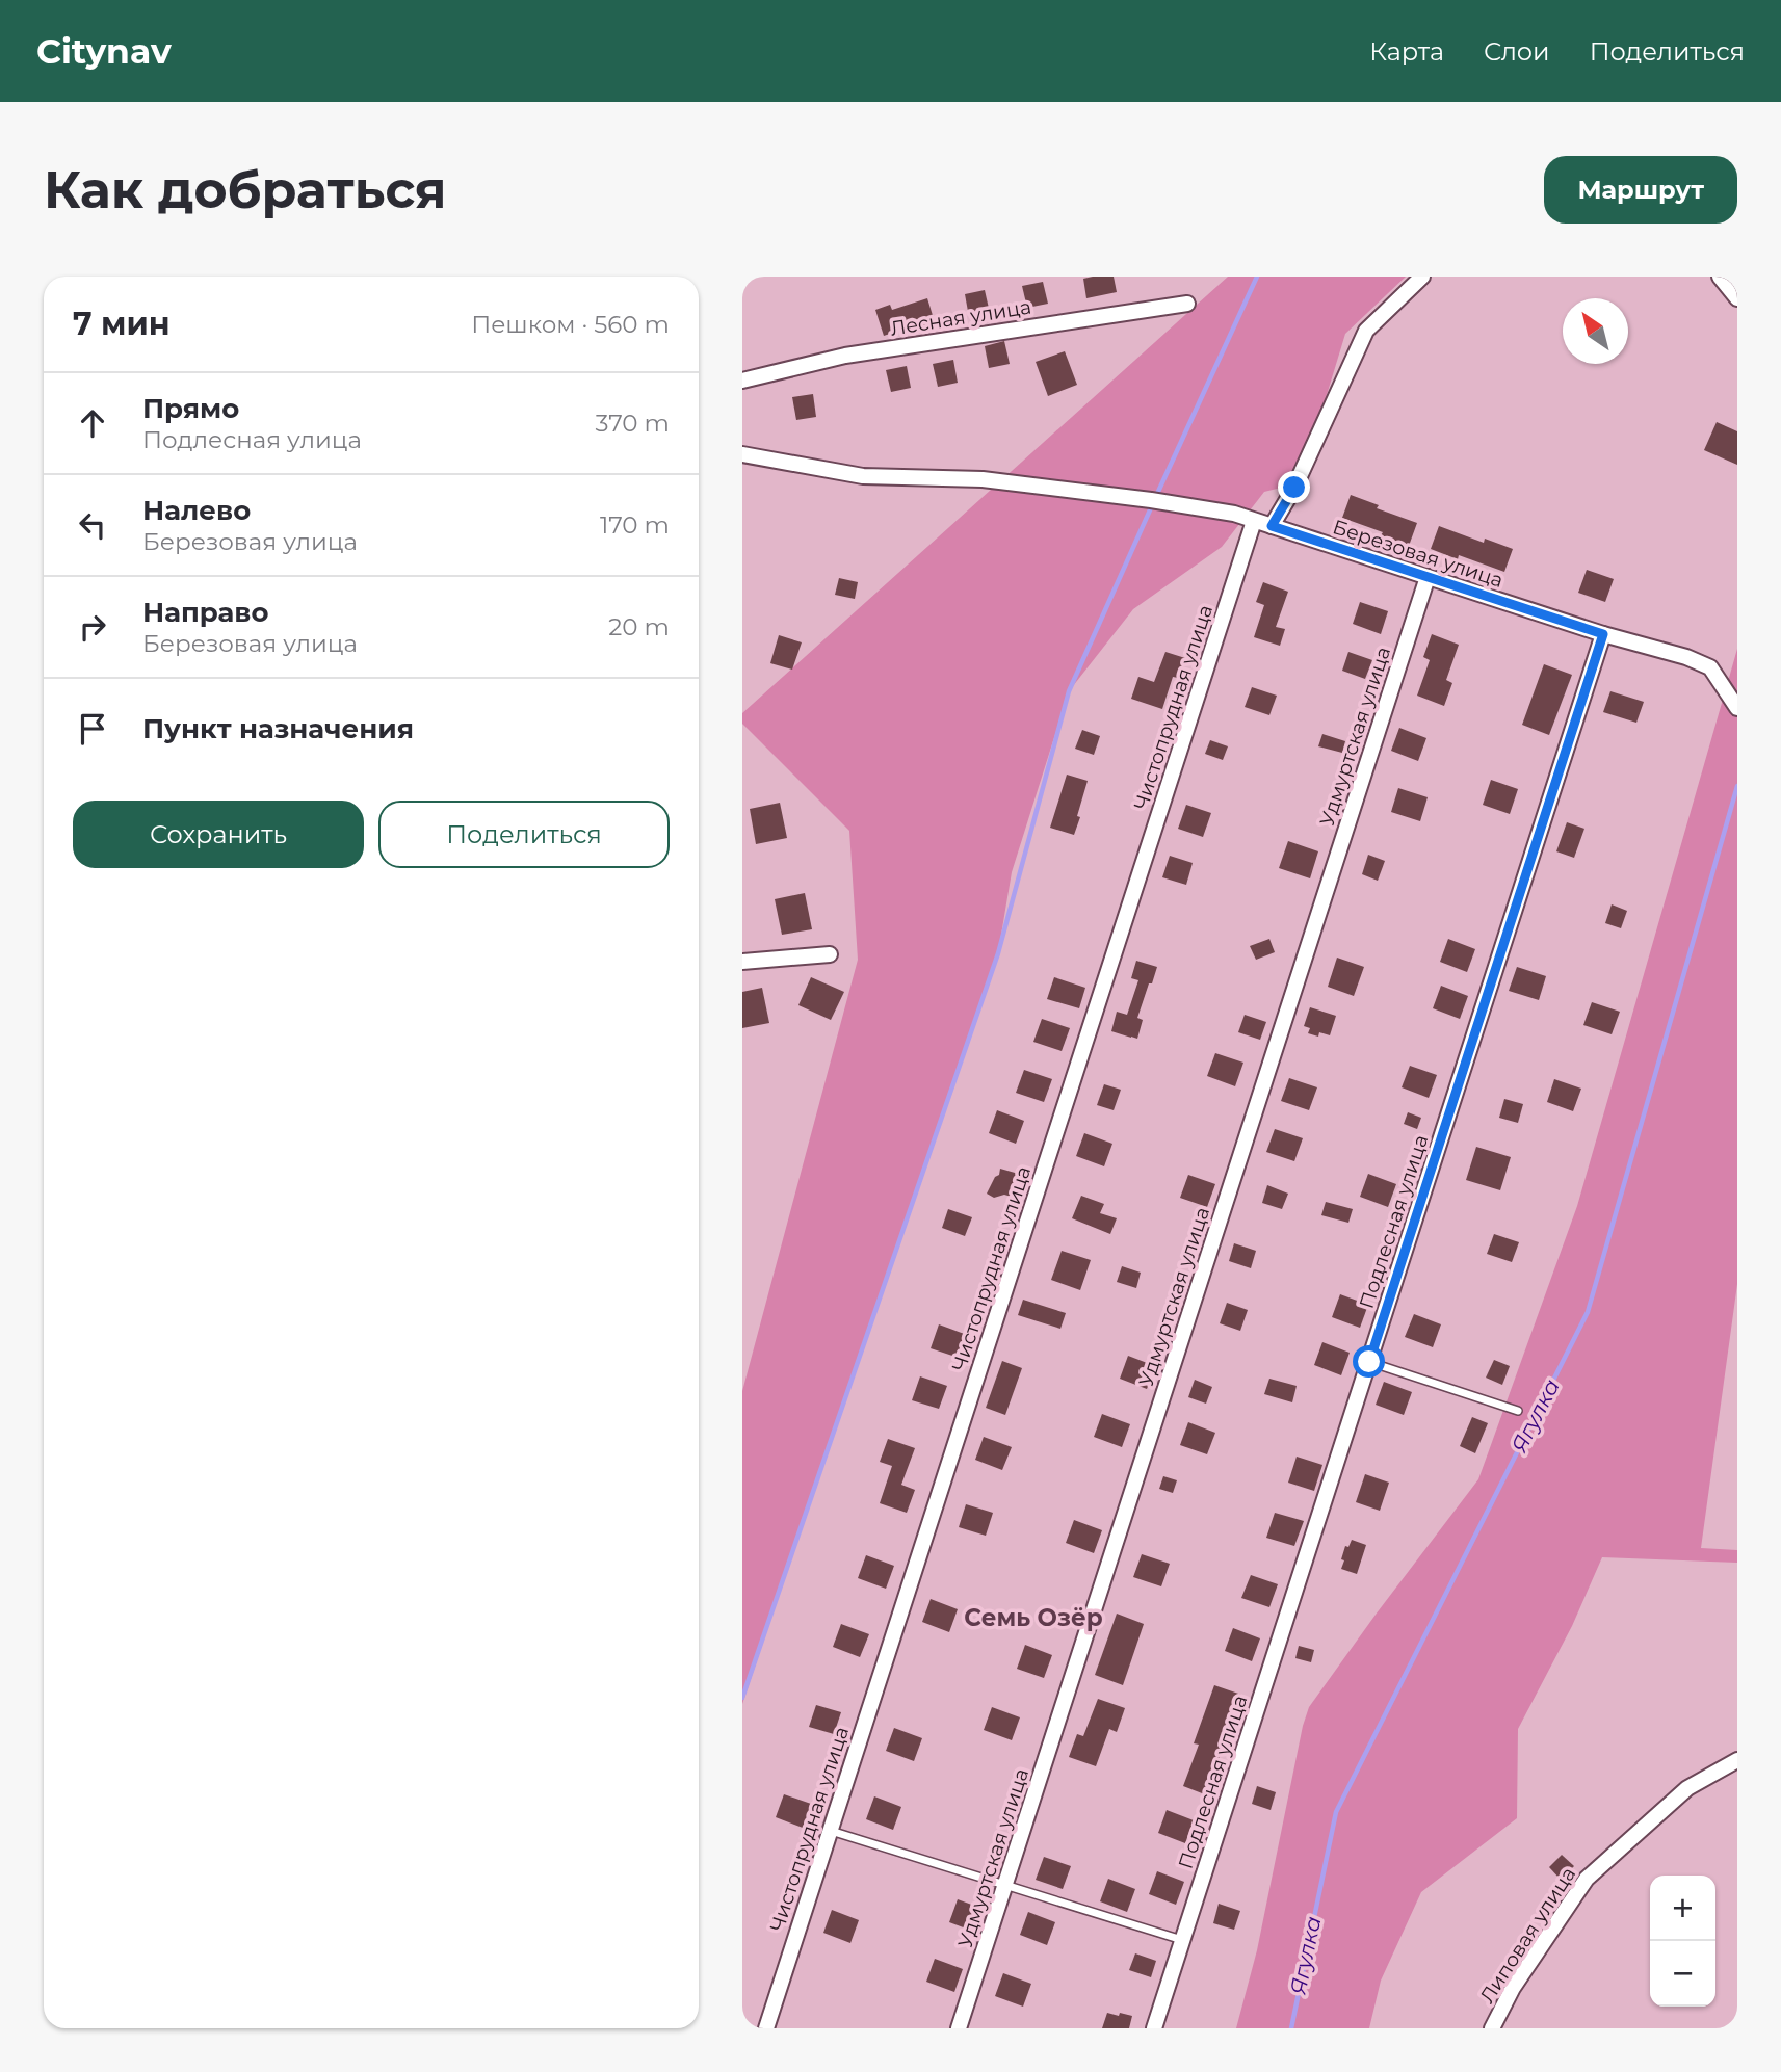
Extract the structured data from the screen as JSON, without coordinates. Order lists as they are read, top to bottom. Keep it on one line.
{"streets":{"street":["Лесная улица","Березовая улица","Чистопрудная улица","Удмуртская улица","Подлесная улица","Липовая улица"]},"crossings":[["Березовая улица","Чистопрудная улица"],["Березовая улица","Удмуртская улица"],["Березовая улица","Подлесная улица"]],"districts":["Семь Озёр"],"water":["Ягулка"],"north":"top left","page":{"header":"Citynav","nav":["Карта","Слои","Поделиться"],"buttons":["Маршрут",["Сохранить","Поделиться"]],"title":"Как добраться","heading":["7 мин","Пешком · 560 m"],"list":[["Прямо","Подлесная улица","370 m"],["Налево","Березовая улица","170 m"],["Направо","Березовая улица","20 m"],"Пункт назначения"],"map_buttons":["+","−"]}}
